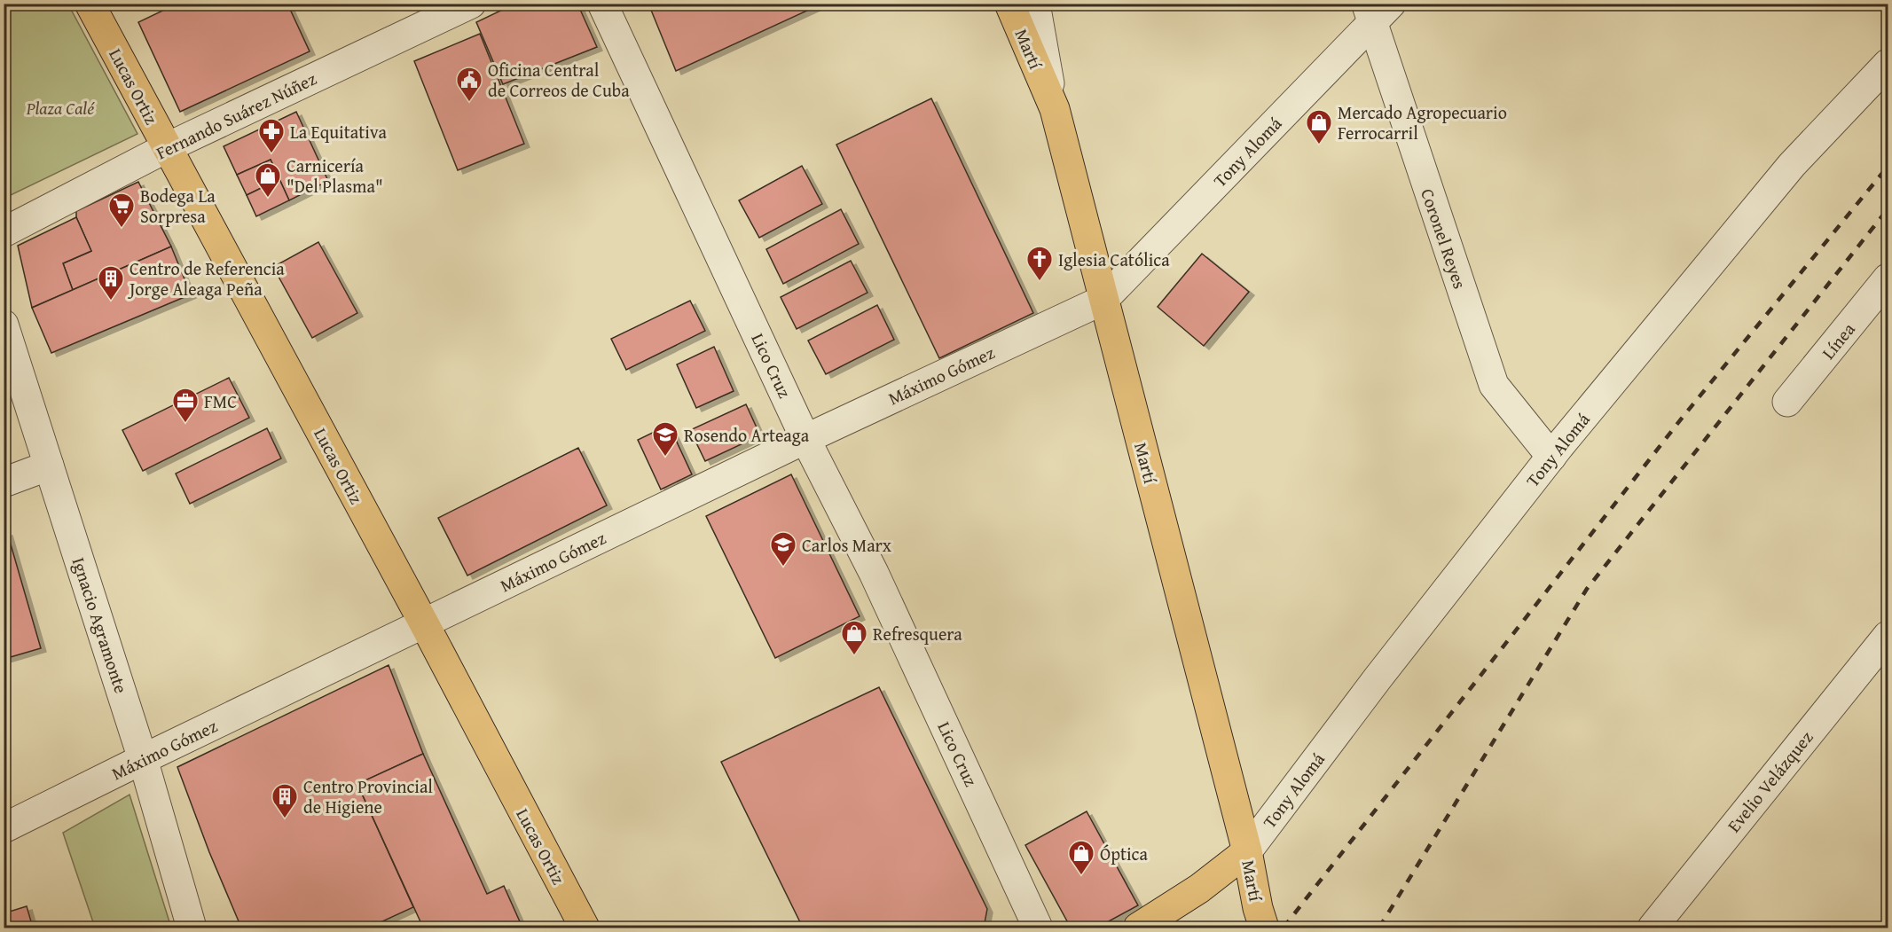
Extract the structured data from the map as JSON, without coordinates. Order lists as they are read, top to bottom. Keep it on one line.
{"streets":{"main road":["Martí","Lucas Ortiz"],"street":["Fernando Suárez Núñez","Tony Alomá","Coronel Reyes","Línea","Lico Cruz","Máximo Gómez","Ignacio Agramonte","Evelio Velázquez"]},"crossings":[["Martí","Tony Alomá"],["Martí","Máximo Gómez"],["Lucas Ortiz","Fernando Suárez Núñez"],["Lucas Ortiz","Máximo Gómez"],["Tony Alomá","Coronel Reyes"],["Tony Alomá","Máximo Gómez"],["Lico Cruz","Máximo Gómez"],["Máximo Gómez","Ignacio Agramonte"]],"parks":["Plaza Calé"],"places":{"public building":["Oficina Central de Correos de Cuba"],"shop":["Mercado Agropecuario Ferrocarril","Carnicería \"Del Plasma\"","Refresquera","Óptica"],"pharmacy":["La Equitativa"],"supermarket":["Bodega La Sorpresa"],"church":["Iglesia Católica"],"building":["Centro de Referencia Jorge Aleaga Peña","Centro Provincial de Higiene"],"office":["FMC"],"school or university":["Rosendo Arteaga","Carlos Marx"]}}
